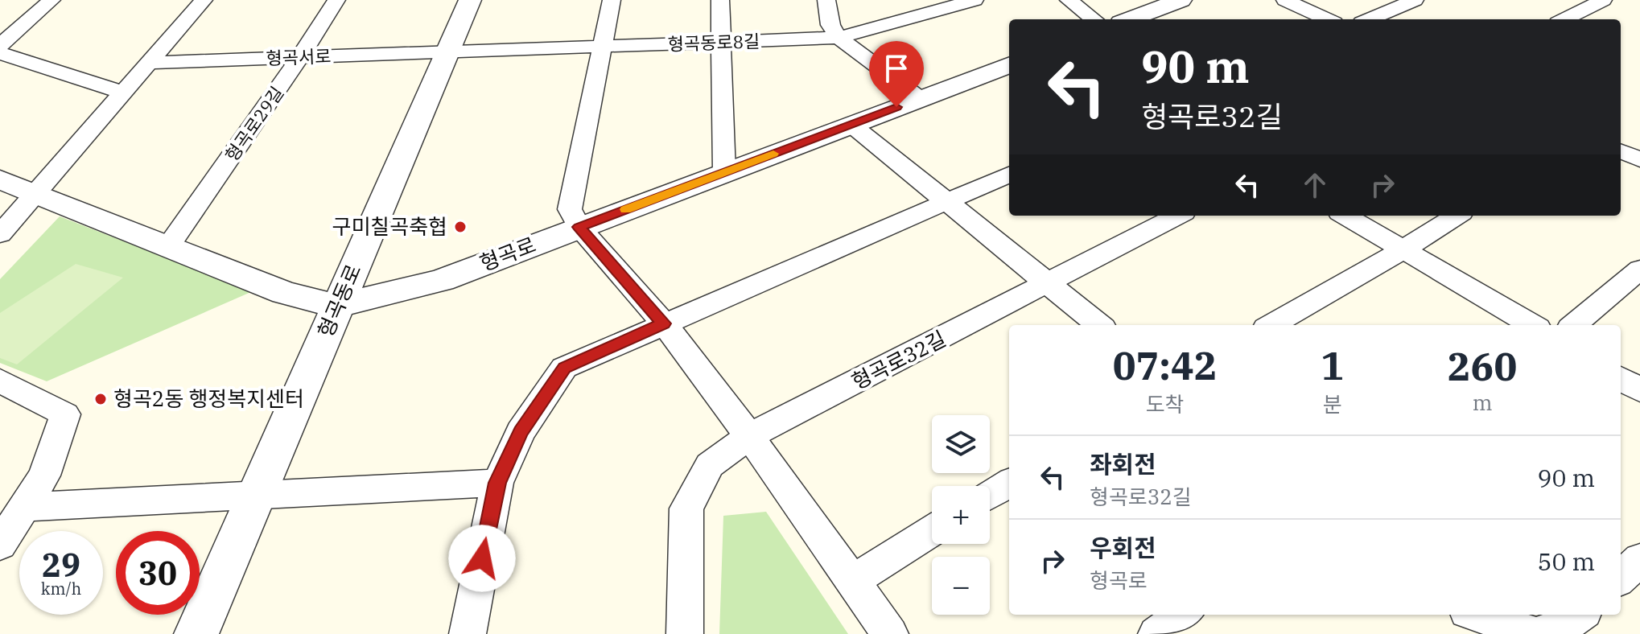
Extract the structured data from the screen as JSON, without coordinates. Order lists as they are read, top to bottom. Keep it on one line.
{"streets":{"street":["형곡동로8길","형곡서로","형곡로29길","형곡로","형곡동로","형곡로32길"]},"crossings":[["형곡동로8길","형곡서로"],["형곡동로8길","형곡동로"],["형곡서로","형곡로29길"],["형곡서로","형곡동로"],["형곡로29길","형곡로"],["형곡로","형곡동로"]],"places":["구미칠곡축협","형곡2동 행정복지센터"],"page":{"turn":["90 m","형곡로32길"],"eta":["07:42","도착","1","분","260","m"],"map_buttons":["+","−"],"list":[{"name":"좌회전","note":"형곡로32길","value":"90 m"},{"name":"우회전","note":"형곡로","value":"50 m"}],"speed":"29 km/h","limit":"30"}}
